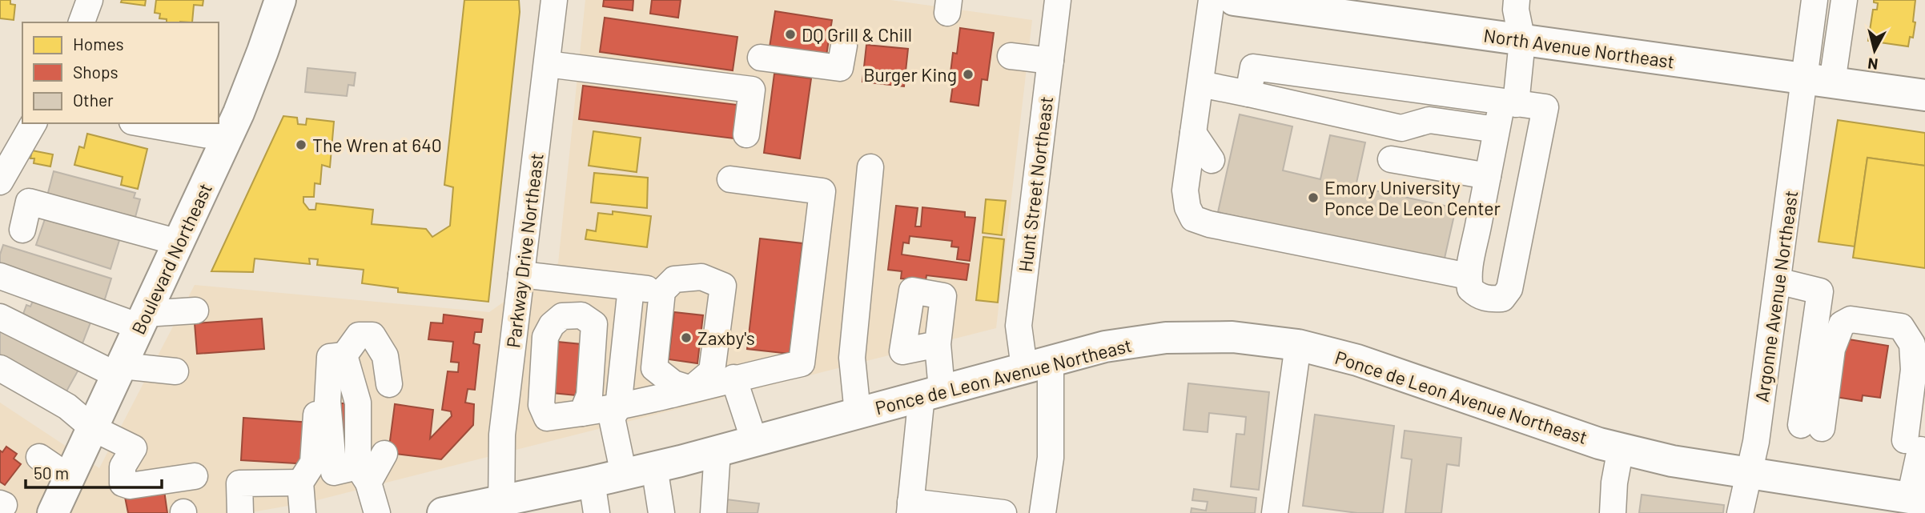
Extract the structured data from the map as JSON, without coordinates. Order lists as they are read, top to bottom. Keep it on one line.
{"streets":{"main road":["North Avenue Northeast","Boulevard Northeast","Ponce de Leon Avenue Northeast"],"street":["Hunt Street Northeast","Parkway Drive Northeast","Argonne Avenue Northeast"]},"crossings":[["North Avenue Northeast","Argonne Avenue Northeast"],["Hunt Street Northeast","Ponce de Leon Avenue Northeast"],["Parkway Drive Northeast","Ponce de Leon Avenue Northeast"],["Argonne Avenue Northeast","Ponce de Leon Avenue Northeast"]],"places":["DQ Grill & Chill","Burger King","The Wren at 640","Emory University Ponce De Leon Center","Zaxby's"],"legend":["Homes","Shops","Other"],"scale_bar":"50 m","north":"bottom"}
